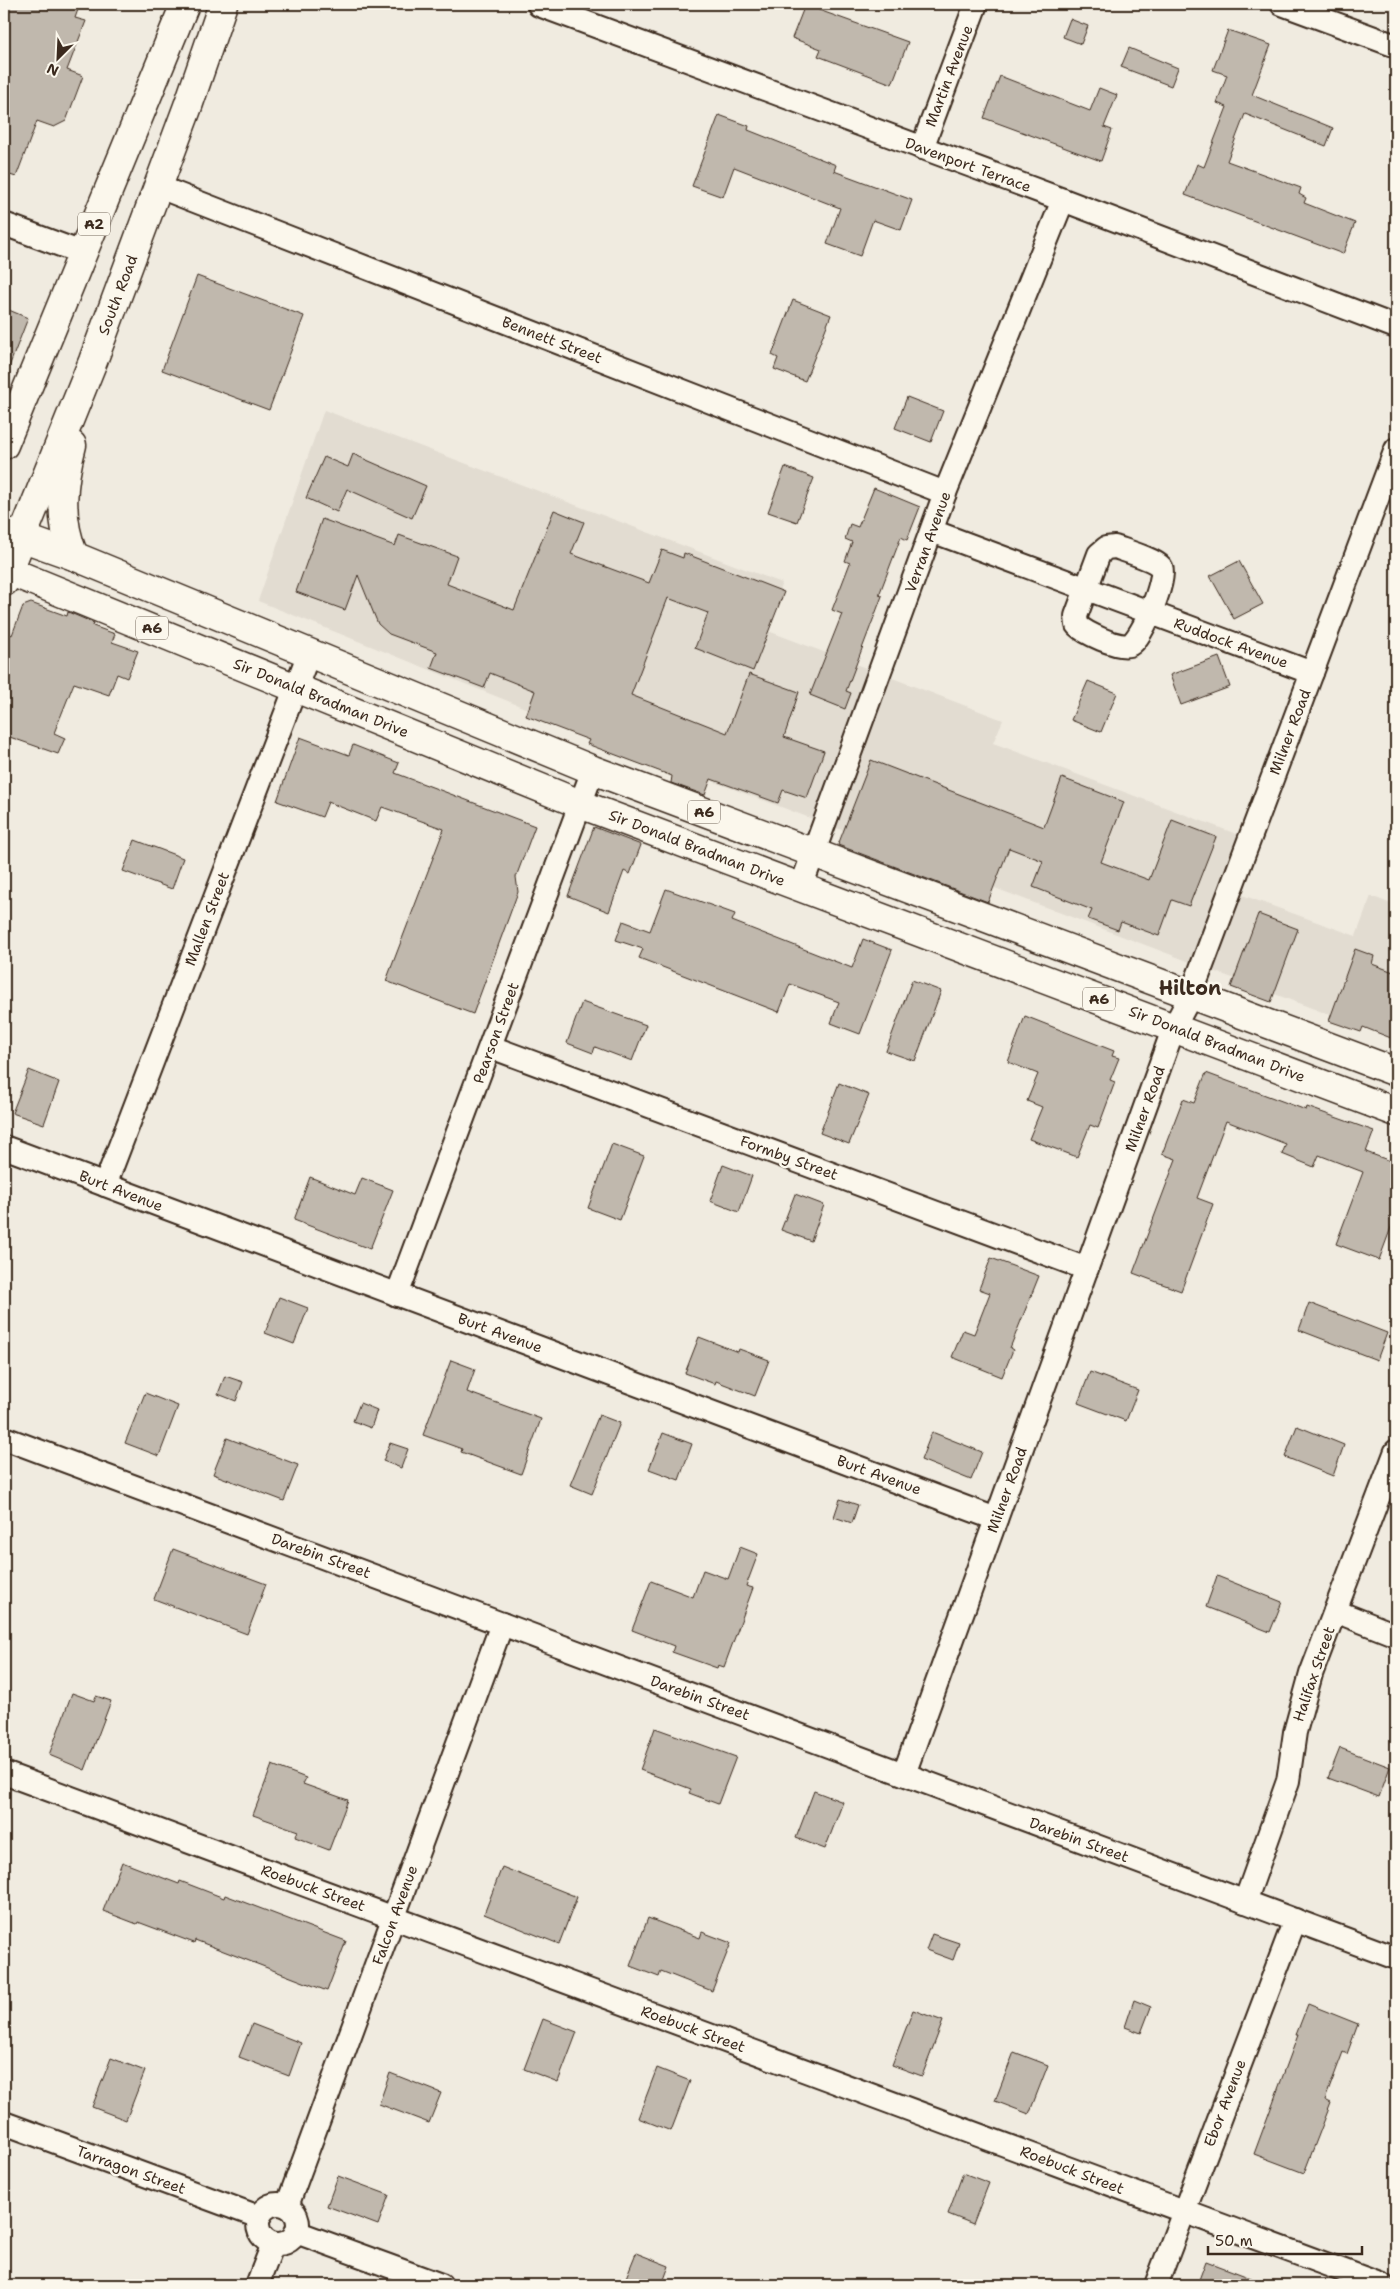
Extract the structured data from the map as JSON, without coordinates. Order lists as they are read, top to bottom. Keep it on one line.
{"streets":{"main road":["A2","South Road","A6","Sir Donald Bradman Drive"],"street":["Martin Avenue","Davenport Terrace","Bennett Street","Verran Avenue","Ruddock Avenue","Milner Road","Mallen Street","Pearson Street","Formby Street","Burt Avenue","Darebin Street","Halifax Street","Roebuck Street","Falcon Avenue","Ebor Avenue","Tarragon Street"]},"crossings":[["Martin Avenue","Davenport Terrace"],["Davenport Terrace","Verran Avenue"],["South Road","Bennett Street"],["South Road","A6"],["South Road","Sir Donald Bradman Drive"],["Bennett Street","Verran Avenue"],["Verran Avenue","A6"],["Verran Avenue","Ruddock Avenue"],["Verran Avenue","Sir Donald Bradman Drive"],["A6","Milner Road"],["A6","Mallen Street"],["A6","Pearson Street"],["Ruddock Avenue","Milner Road"],["Sir Donald Bradman Drive","Milner Road"],["Sir Donald Bradman Drive","Mallen Street"],["Sir Donald Bradman Drive","Pearson Street"],["Milner Road","Formby Street"],["Milner Road","Burt Avenue"],["Milner Road","Darebin Street"],["Mallen Street","Burt Avenue"],["Pearson Street","Formby Street"],["Pearson Street","Burt Avenue"],["Darebin Street","Halifax Street"],["Darebin Street","Falcon Avenue"],["Darebin Street","Ebor Avenue"],["Roebuck Street","Falcon Avenue"],["Roebuck Street","Ebor Avenue"],["Falcon Avenue","Tarragon Street"]],"districts":["Hilton"],"scale_bar":"50 m","north":"bottom left"}
